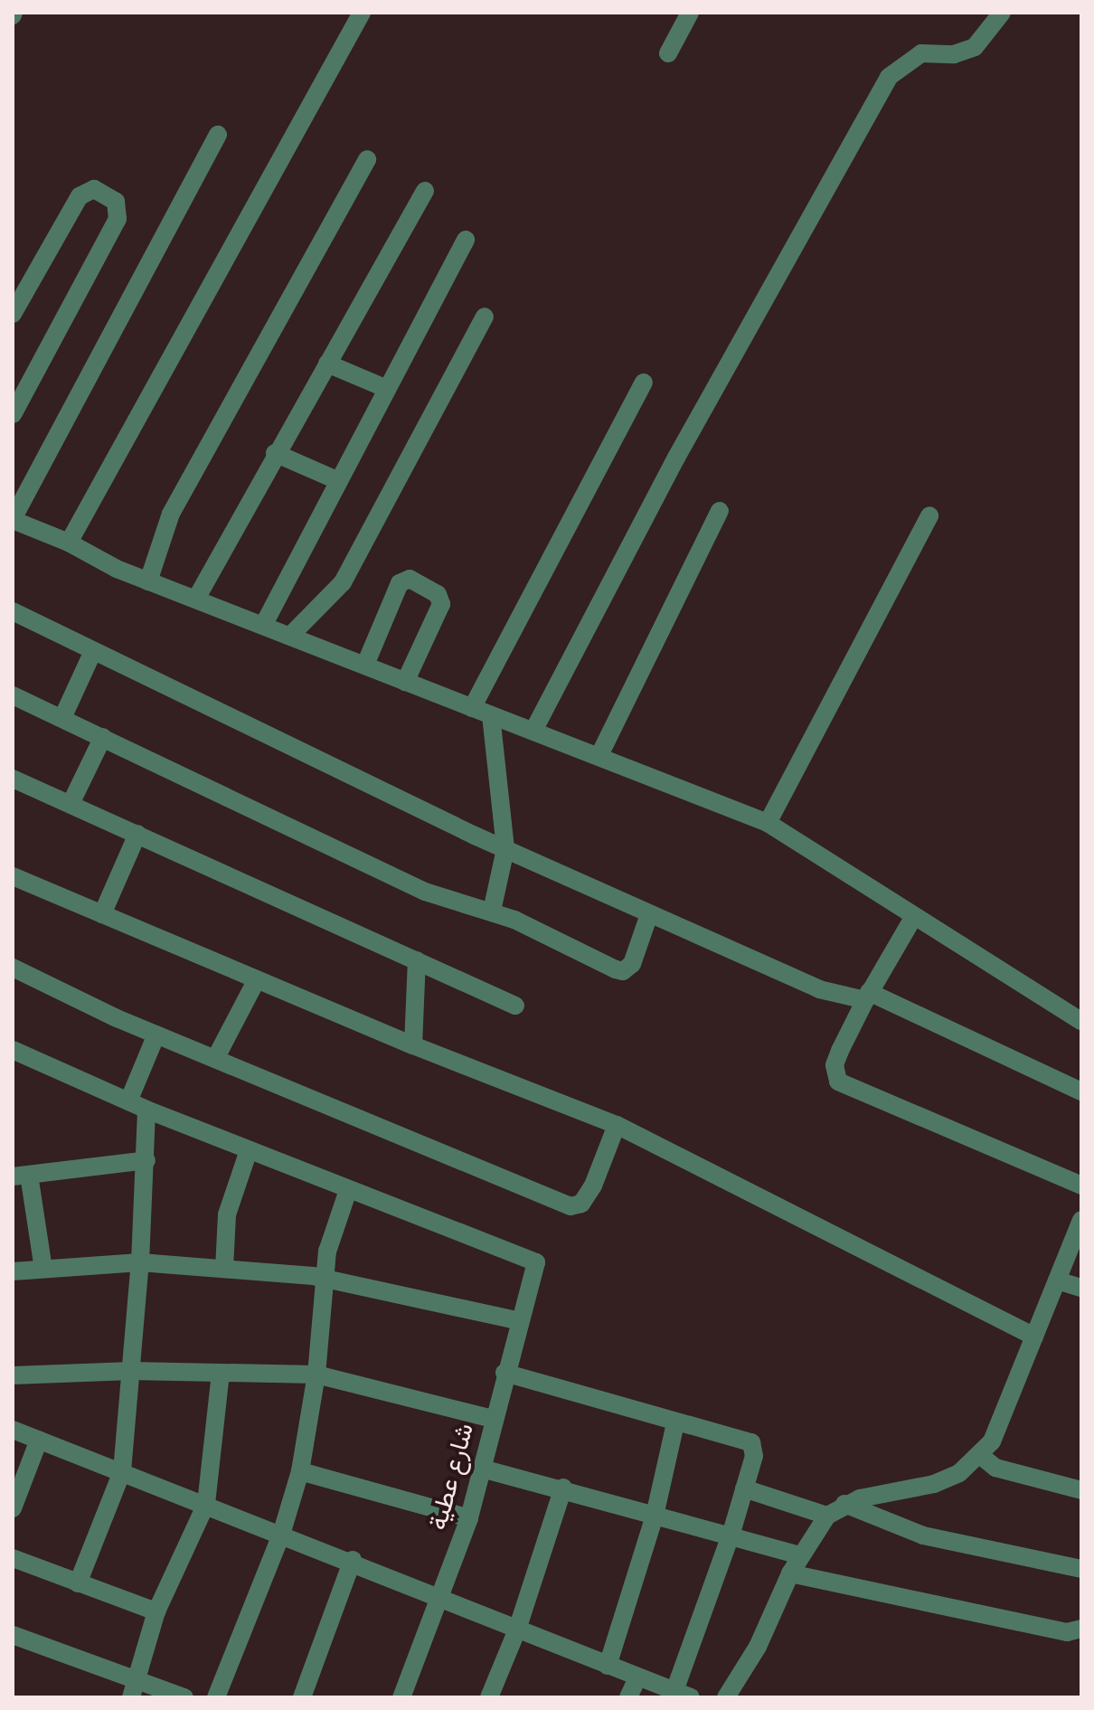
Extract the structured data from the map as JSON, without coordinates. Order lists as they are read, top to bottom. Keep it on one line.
{"streets":{"street":["شارع عطية"]}}
